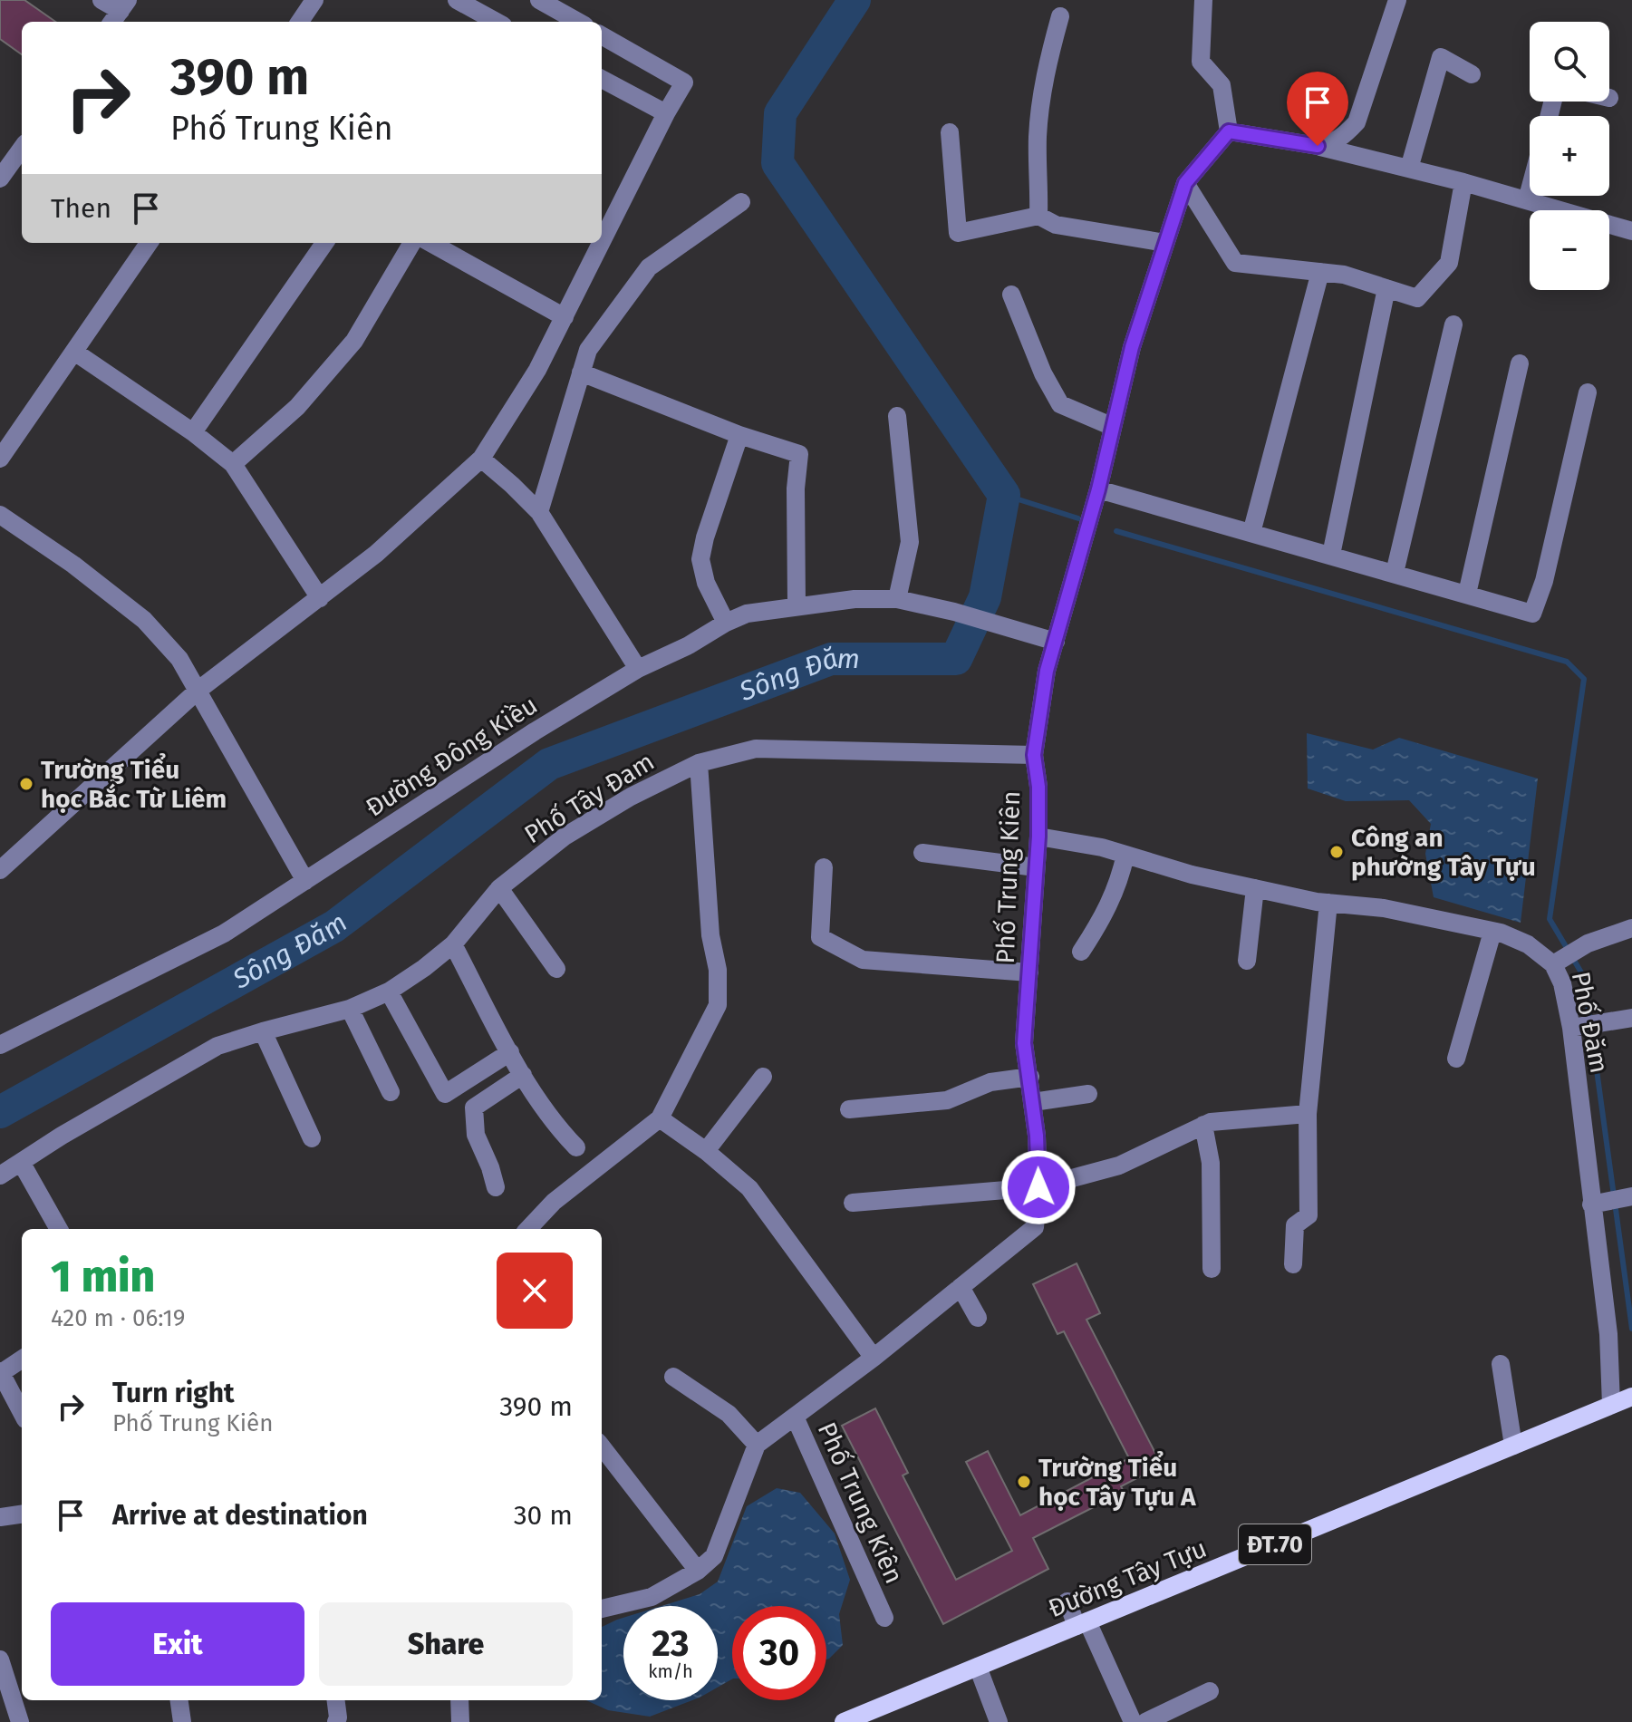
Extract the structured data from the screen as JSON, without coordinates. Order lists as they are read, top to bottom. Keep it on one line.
{"streets":{"main road":["ĐT.70","Đường Tây Tựu"],"street":["Đường Đông Kiều","Phố Tây Đam","Phố Trung Kiên","Phố Đăm"]},"crossings":[["Đường Đông Kiều","Phố Trung Kiên"],["Phố Tây Đam","Phố Trung Kiên"],["Phố Trung Kiên","Phố Đăm"],["Phố Đăm","Đường Tây Tựu"]],"water":["Sông Đăm"],"places":["Trường Tiểu học Bắc Từ Liêm","Công an phường Tây Tựu","Trường Tiểu học Tây Tựu A"],"page":{"map_buttons":["+","−"],"turn":["390 m","Phố Trung Kiên"],"then":"Then","heading":["1 min","420 m · 06:19"],"list":[{"name":"Turn right","note":"Phố Trung Kiên","value":"390 m"},{"name":"Arrive at destination","value":"30 m"}],"buttons":["Exit","Share"],"speed":"23 km/h","limit":"30"}}
